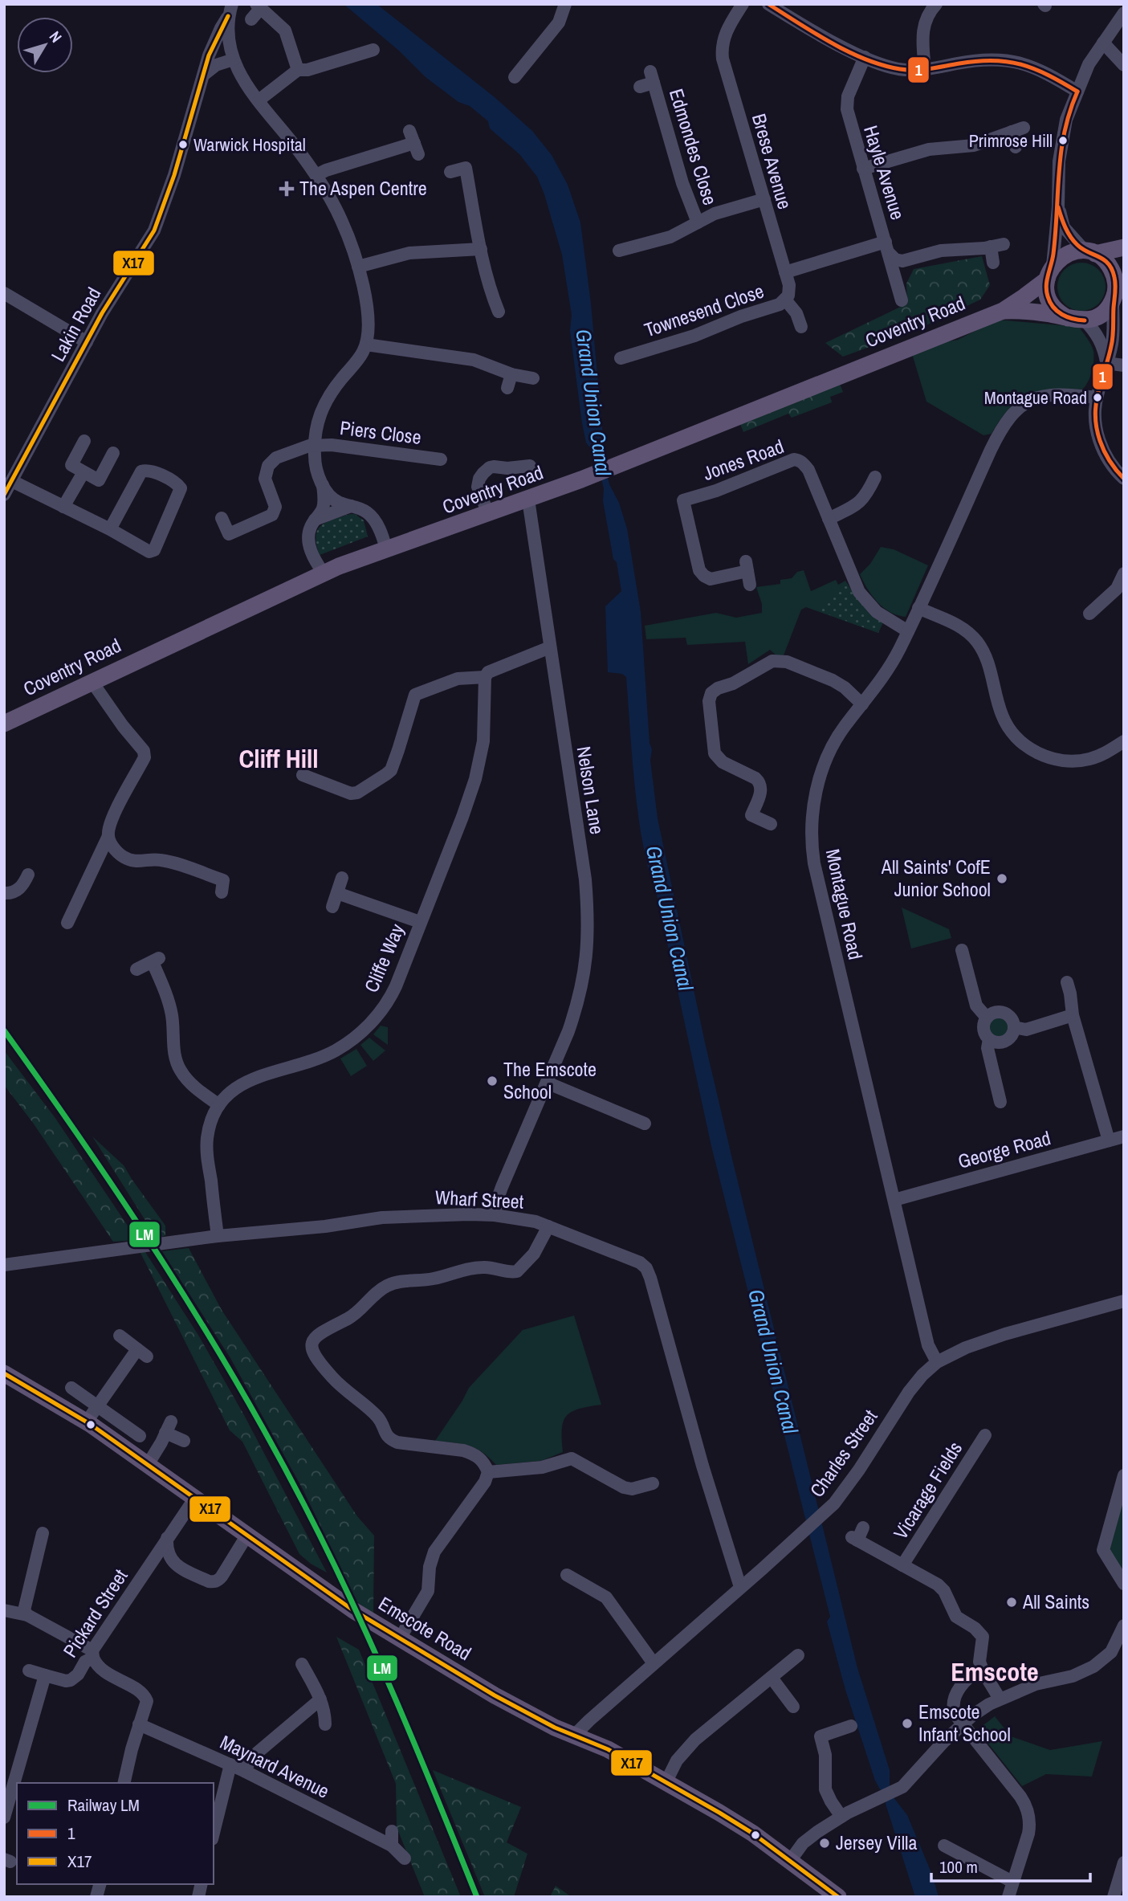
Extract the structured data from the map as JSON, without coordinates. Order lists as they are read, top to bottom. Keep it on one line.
{"streets":{"main road":["Coventry Road","Emscote Road"],"street":["Edmondes Close","Brese Avenue","Hayle Avenue","Townesend Close","Lakin Road","Piers Close","Jones Road","Nelson Lane","Montague Road","Cliffe Way","George Road","Wharf Street","Charles Street","Vicarage Fields","Pickard Street","Maynard Avenue"]},"crossings":[["Brese Avenue","Townesend Close"],["Coventry Road","Nelson Lane"],["Jones Road","Montague Road"],["Nelson Lane","Wharf Street"],["Montague Road","George Road"],["Montague Road","Charles Street"],["Cliffe Way","Wharf Street"],["Wharf Street","Charles Street"],["Charles Street","Emscote Road"],["Pickard Street","Emscote Road"]],"districts":["Cliff Hill","Emscote"],"water":["Grand Union Canal"],"places":{"other":["Primrose Hill","Warwick Hospital","Montague Road","All Saints' CofE Junior School","The Emscote School","All Saints","Emscote Infant School","Jersey Villa"],"health":["The Aspen Centre"]},"lines":["transit line 1","transit line X17","rail line LM"],"legend":["Railway LM","1","X17"],"scale_bar":"100 m","north":"top right"}
